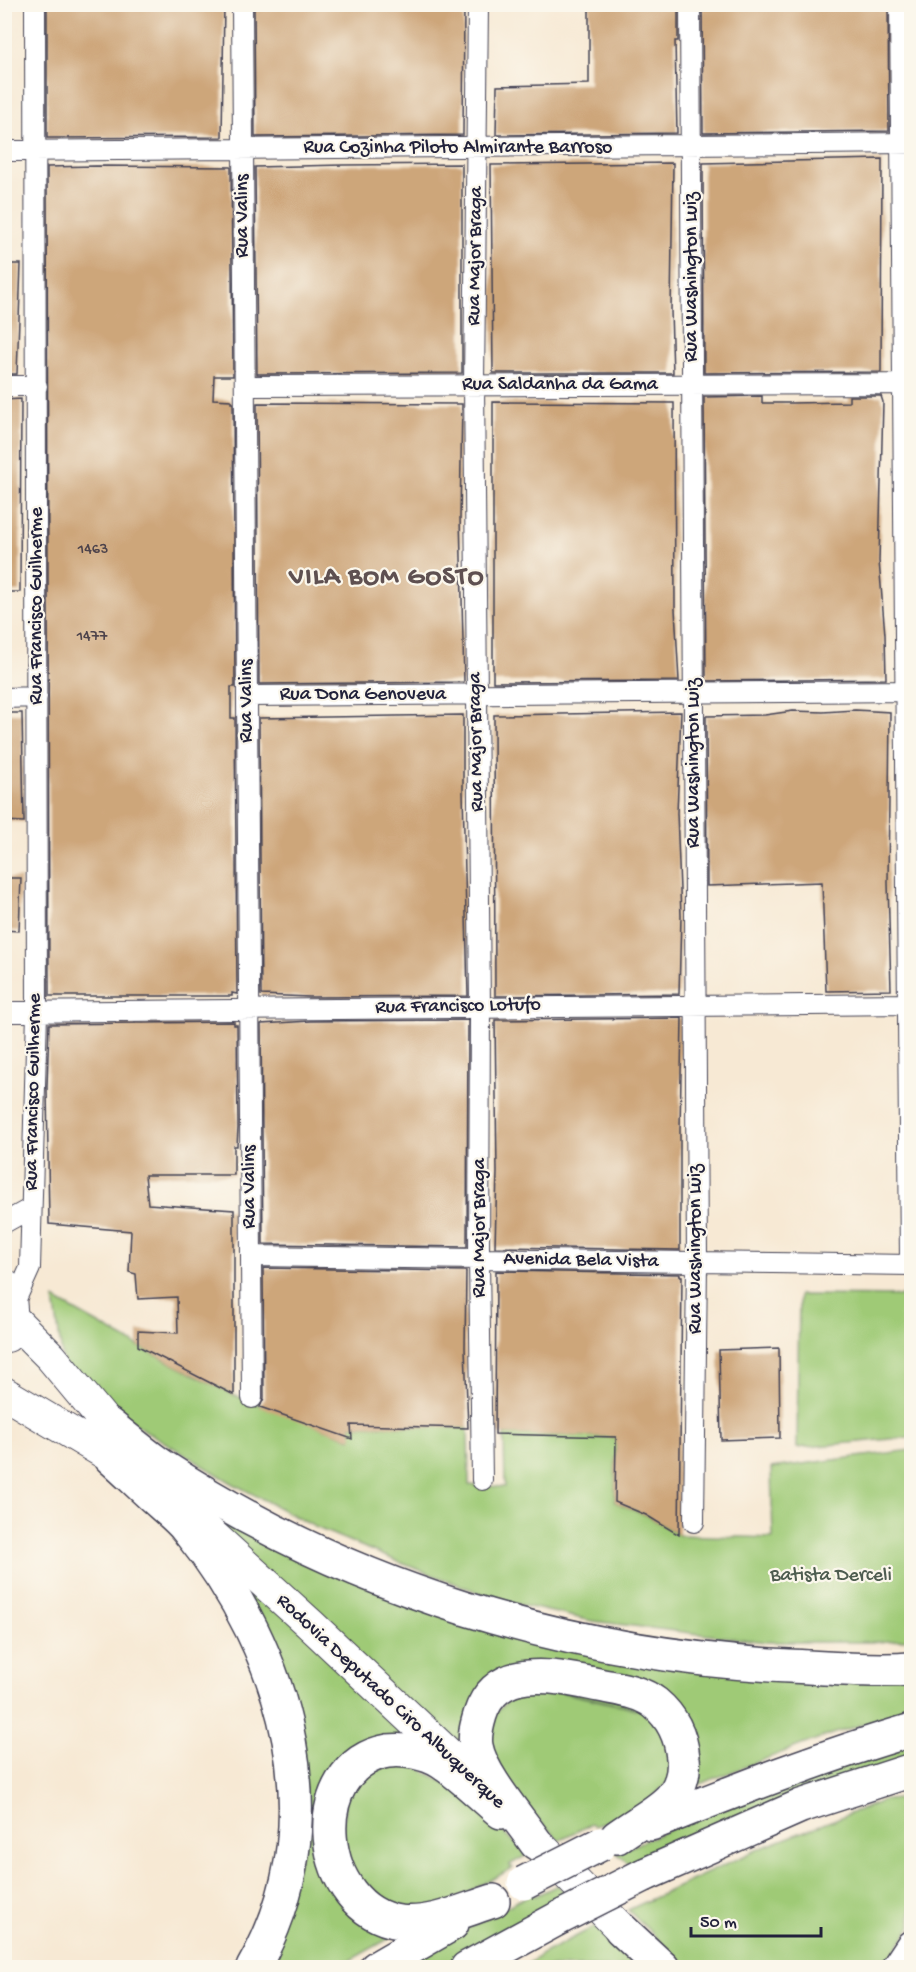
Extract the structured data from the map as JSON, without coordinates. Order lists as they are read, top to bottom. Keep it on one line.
{"streets":{"main road":["Rodovia Deputado Ciro Albuquerque"],"street":["Rua Cozinha Piloto Almirante Barroso","Rua Valins","Rua Major Braga","Rua Washington Luiz","Rua Saldanha da Gama","Rua Francisco Guilherme","Rua Dona Genoveva","Rua Francisco Lotufo","Avenida Bela Vista"]},"crossings":[["Rua Cozinha Piloto Almirante Barroso","Rua Valins"],["Rua Cozinha Piloto Almirante Barroso","Rua Major Braga"],["Rua Cozinha Piloto Almirante Barroso","Rua Washington Luiz"],["Rua Cozinha Piloto Almirante Barroso","Rua Francisco Guilherme"],["Rua Valins","Rua Saldanha da Gama"],["Rua Valins","Rua Dona Genoveva"],["Rua Valins","Rua Francisco Lotufo"],["Rua Valins","Avenida Bela Vista"],["Rua Major Braga","Rua Saldanha da Gama"],["Rua Major Braga","Rua Dona Genoveva"],["Rua Major Braga","Rua Francisco Lotufo"],["Rua Major Braga","Avenida Bela Vista"],["Rua Washington Luiz","Rua Saldanha da Gama"],["Rua Washington Luiz","Rua Dona Genoveva"],["Rua Washington Luiz","Rua Francisco Lotufo"],["Rua Washington Luiz","Avenida Bela Vista"],["Rua Francisco Guilherme","Rua Francisco Lotufo"],["Rua Francisco Guilherme","Rodovia Deputado Ciro Albuquerque"]],"districts":["VILA BOM GOSTO"],"parks":["Batista Derceli"],"house_numbers":["1463","1477"],"scale_bar":"50 m"}
